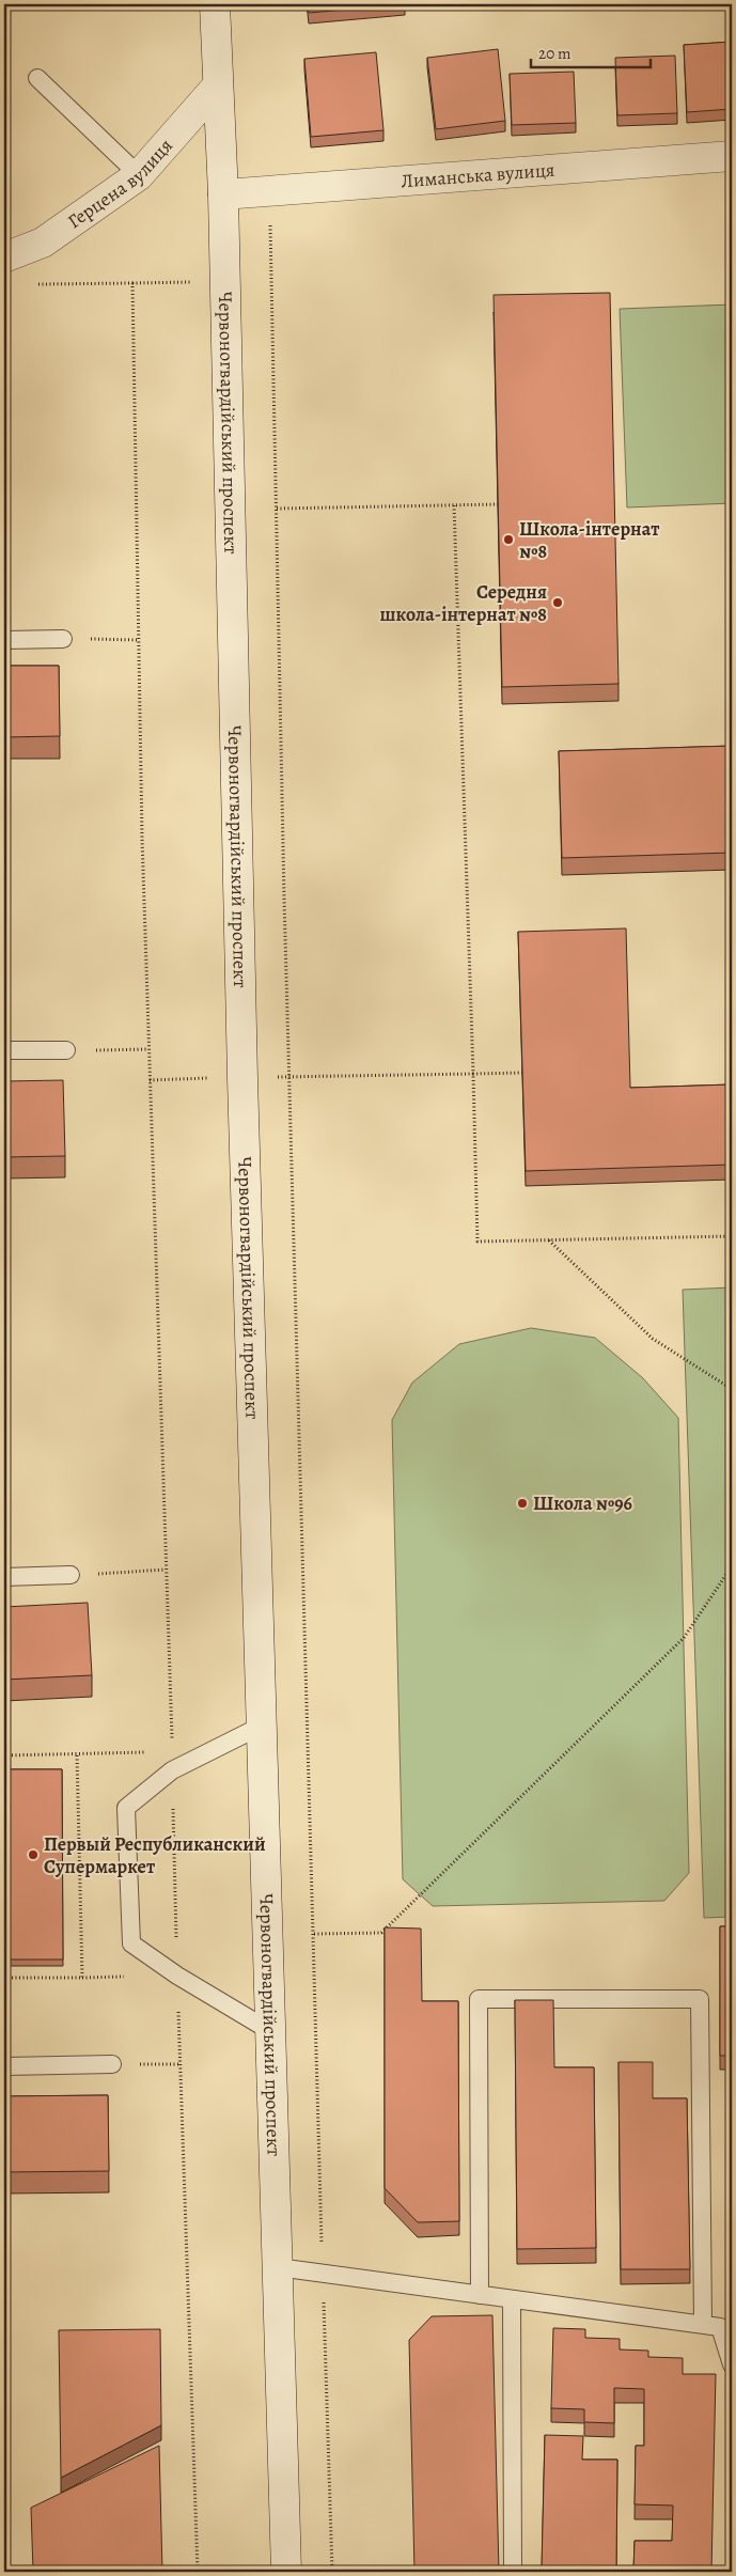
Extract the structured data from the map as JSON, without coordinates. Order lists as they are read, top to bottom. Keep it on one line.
{"streets":{"main road":["Лиманська вулиця","Герцена вулиця","Червоногвардійський проспект"]},"crossings":[["Лиманська вулиця","Червоногвардійський проспект"],["Герцена вулиця","Червоногвардійський проспект"]],"places":["Школа-інтернат №8","Середня школа-інтернат №8","Школа №96","Первый Республиканский Супермаркет"],"scale_bar":"20 m"}
